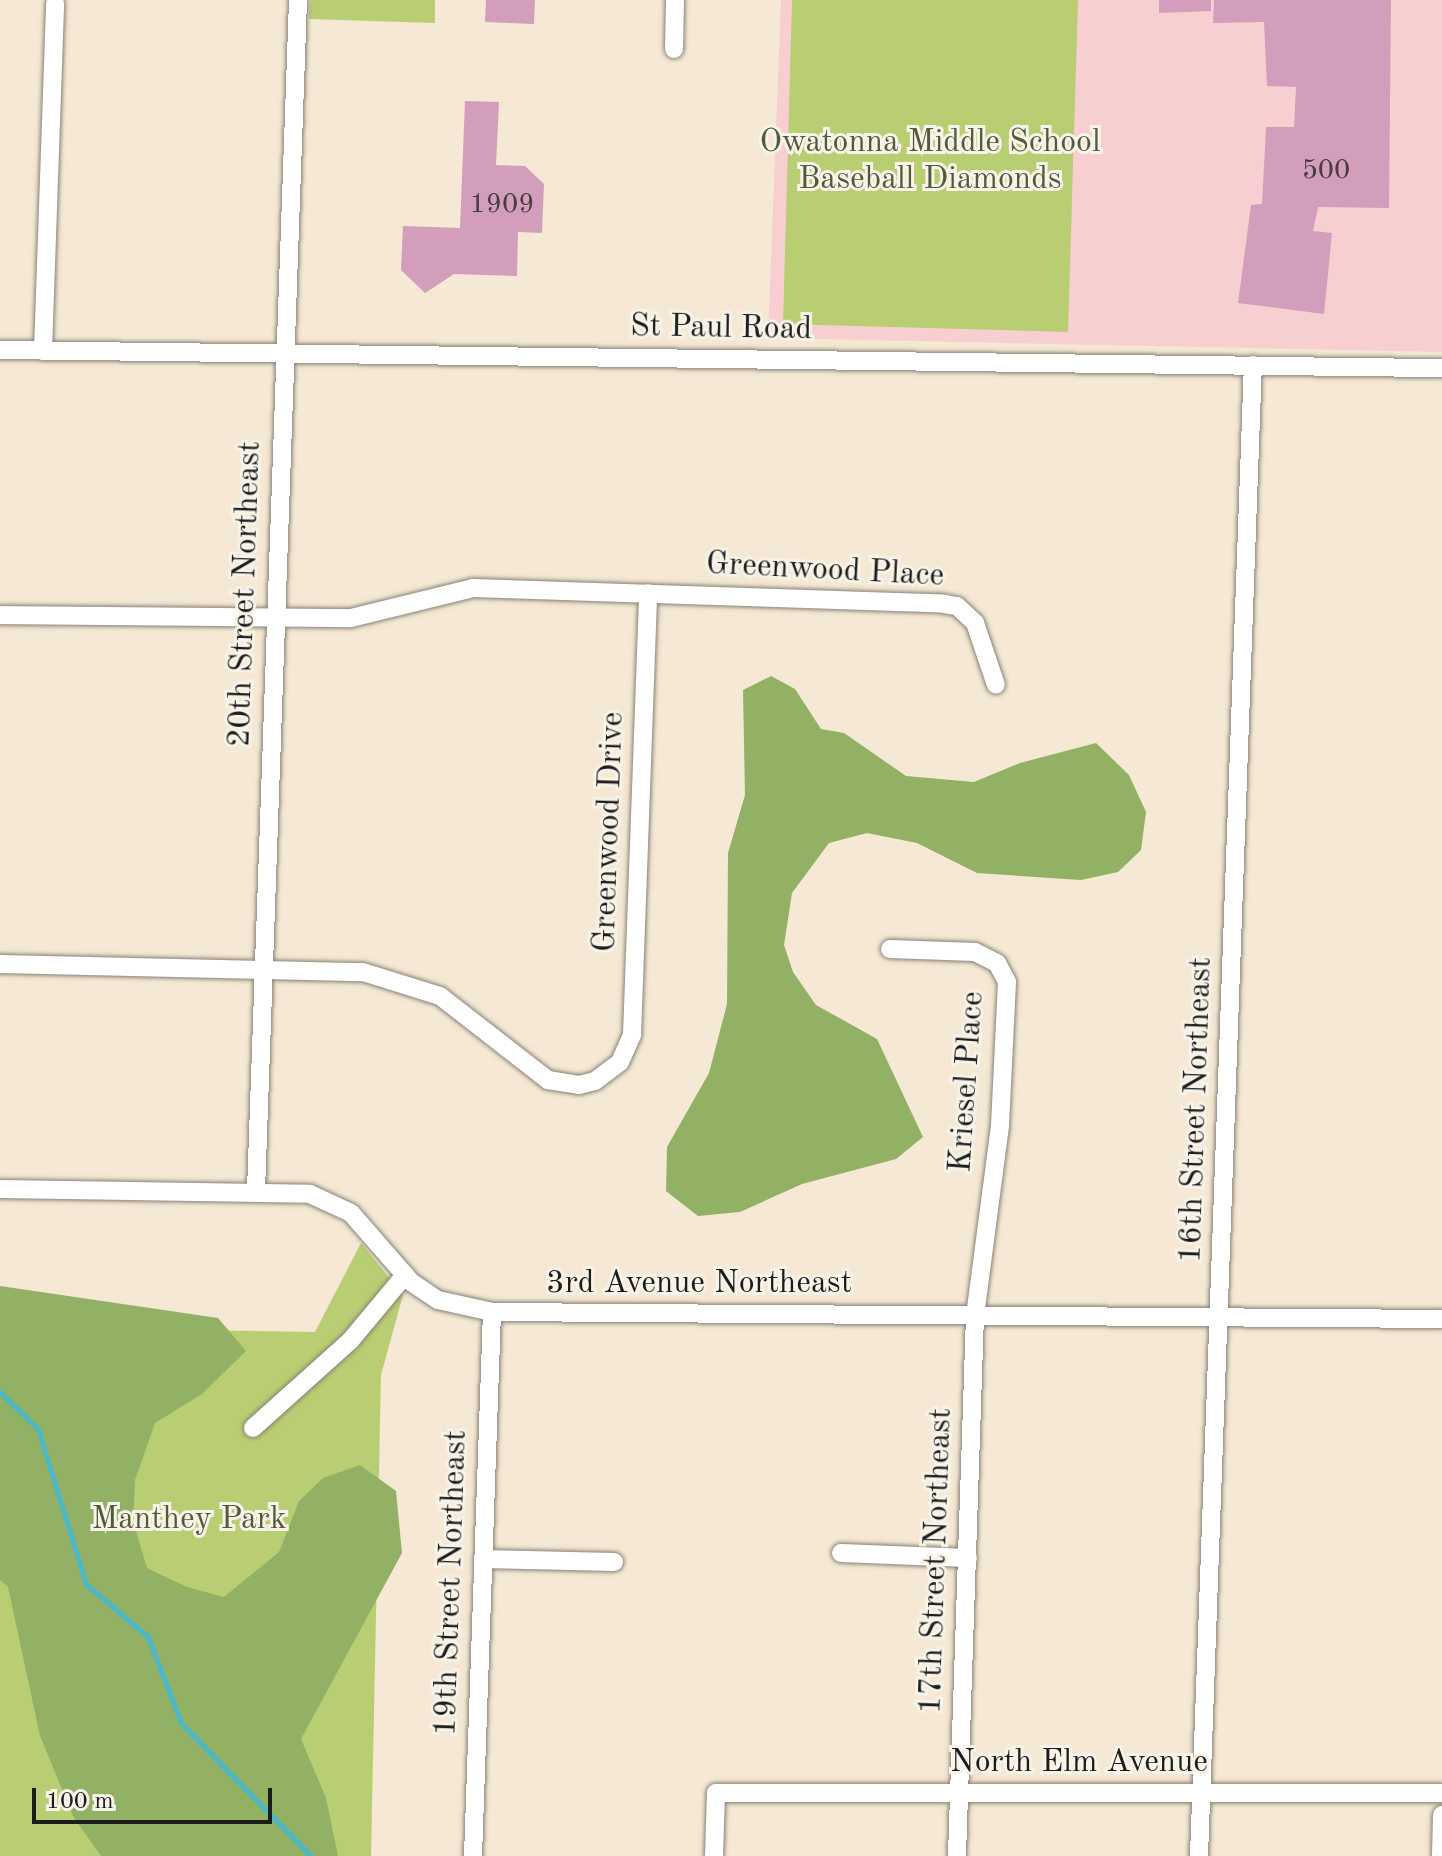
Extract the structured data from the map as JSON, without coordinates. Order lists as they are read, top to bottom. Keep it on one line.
{"streets":{"street":["St Paul Road","Greenwood Place","20th Street Northeast","Greenwood Drive","Kriesel Place","16th Street Northeast","3rd Avenue Northeast","17th Street Northeast","19th Street Northeast","North Elm Avenue"]},"crossings":[["St Paul Road","20th Street Northeast"],["St Paul Road","16th Street Northeast"],["Greenwood Place","Greenwood Drive"],["20th Street Northeast","Greenwood Drive"],["20th Street Northeast","3rd Avenue Northeast"],["Kriesel Place","3rd Avenue Northeast"],["Kriesel Place","17th Street Northeast"],["16th Street Northeast","3rd Avenue Northeast"],["16th Street Northeast","North Elm Avenue"],["3rd Avenue Northeast","17th Street Northeast"],["3rd Avenue Northeast","19th Street Northeast"],["17th Street Northeast","North Elm Avenue"]],"parks":["Owatonna Middle School Baseball Diamonds","Manthey Park"],"house_numbers":["500","1909"],"scale_bar":"100 m"}
